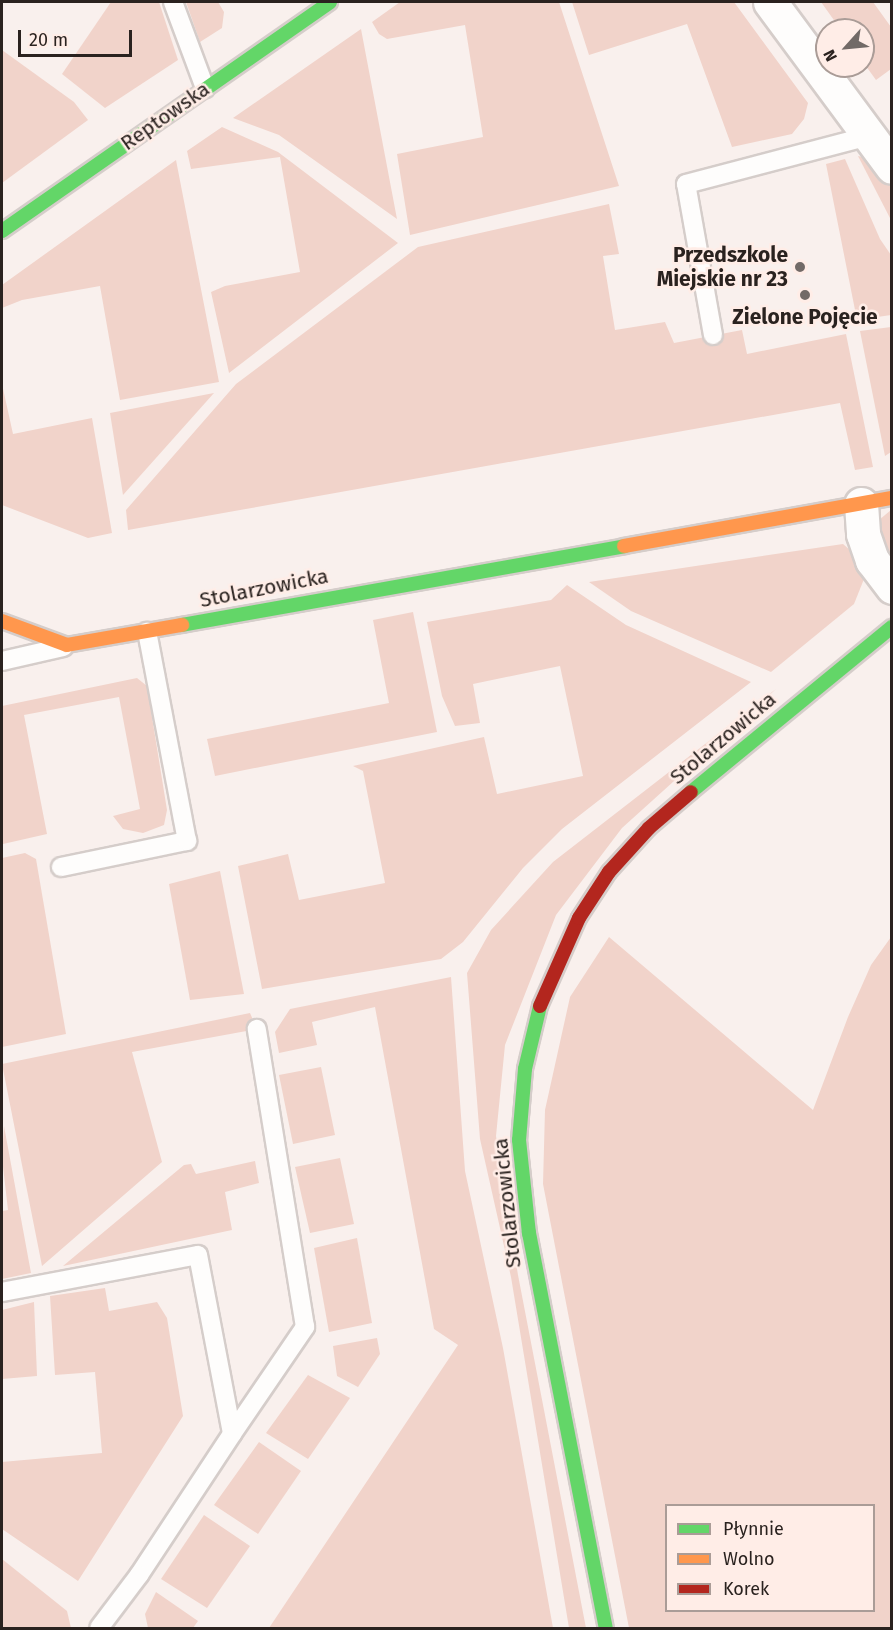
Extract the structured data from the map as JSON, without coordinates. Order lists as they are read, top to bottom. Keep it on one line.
{"streets":{"street":["Reptowska","Stolarzowicka"]},"places":["Przedszkole Miejskie nr 23","Zielone Pojęcie"],"legend":["Płynnie","Wolno","Korek"],"scale_bar":"20 m","north":"bottom left"}
